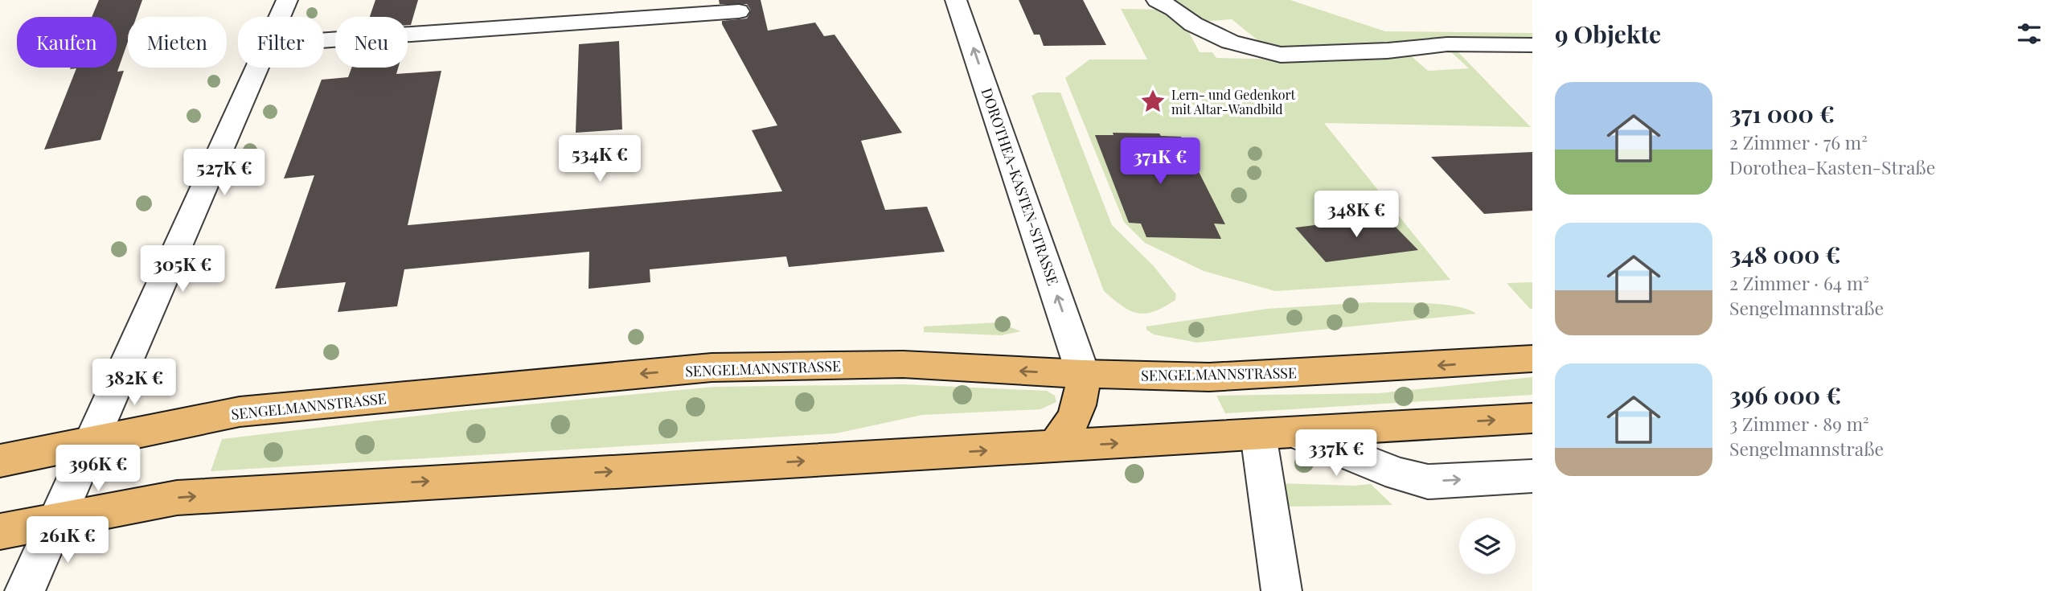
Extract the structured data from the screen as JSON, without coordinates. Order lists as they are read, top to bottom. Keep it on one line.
{"streets":{"main road":["SENGELMANNSTRASSE"],"street":["DOROTHEA-KASTEN-STRASSE"]},"crossings":[["DOROTHEA-KASTEN-STRASSE","SENGELMANNSTRASSE"]],"one_way":["DOROTHEA-KASTEN-STRASSE"],"places":{"place":["Lern- und Gedenkort mit Altar-Wandbild"]},"page":{"heading":"9 Objekte","chip":["Kaufen","Mieten","Filter","Neu"],"list":[{"name":"371 000 €","note":"2 Zimmer · 76 m² · Dorothea-Kasten-Straße"},{"name":"348 000 €","note":"2 Zimmer · 64 m² · Sengelmannstraße"},{"name":"396 000 €","note":"3 Zimmer · 89 m² · Sengelmannstraße"}],"price":["534K €","371K €","527K €","348K €","305K €","382K €","337K €","396K €","261K €"]}}
